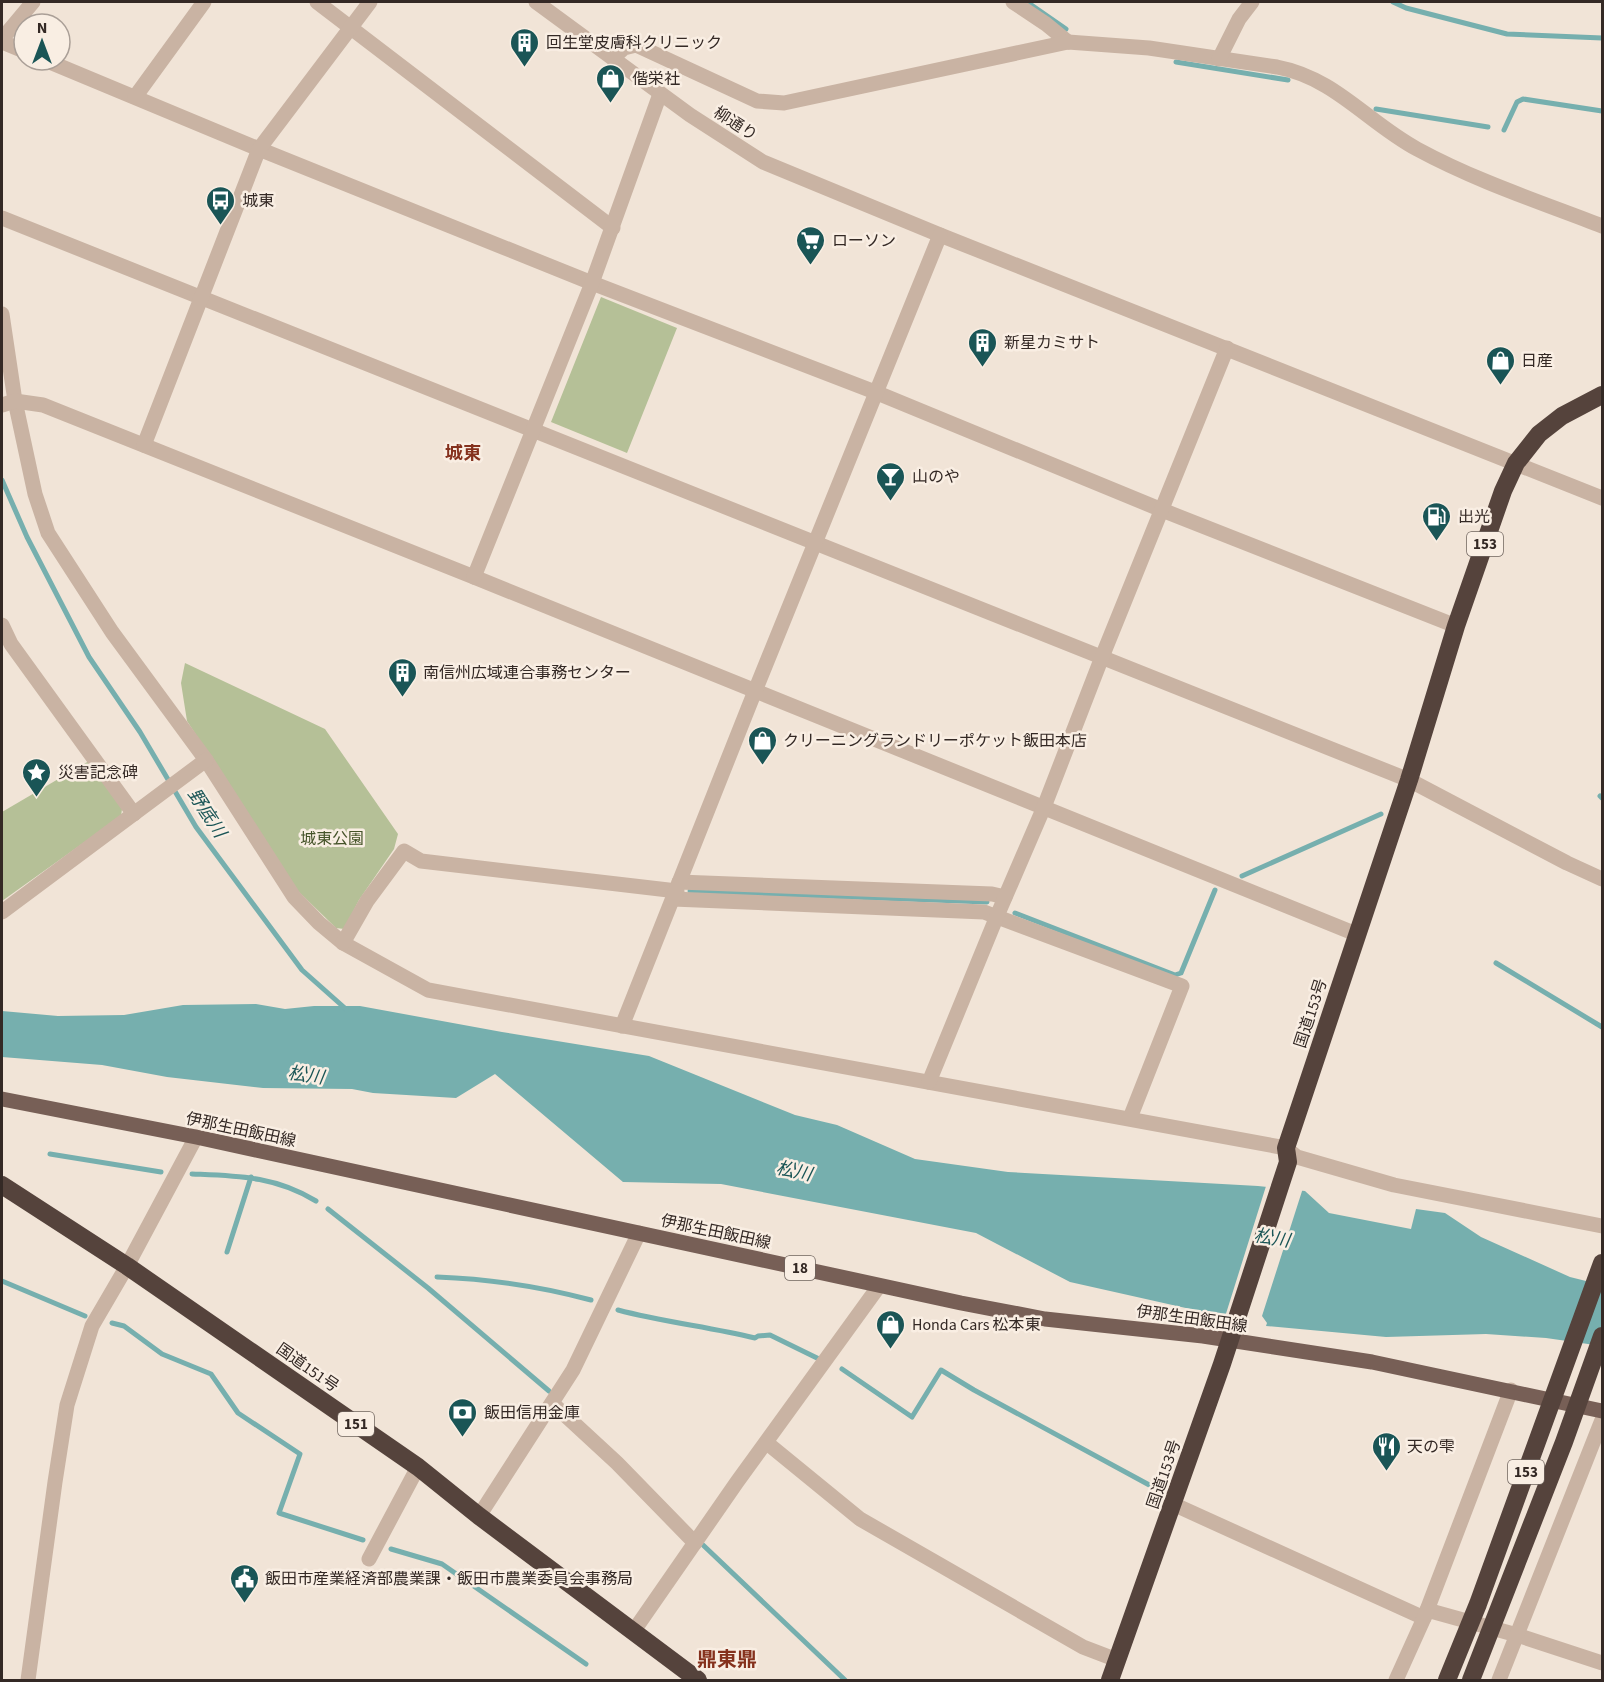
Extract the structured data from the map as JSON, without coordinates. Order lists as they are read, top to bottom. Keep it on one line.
{"streets":{"highway":["153","国道153号","国道151号","151"],"main road":["伊那生田飯田線","18"],"street":["柳通り"]},"crossings":[["柳通り","国道153号"],["国道153号","伊那生田飯田線"]],"districts":["城東","鼎東鼎"],"water":["野底川","松川"],"parks":["城東公園"],"places":{"building":["回生堂皮膚科クリニック","新星カミサト","南信州広域連合事務センター"],"shop":["偕栄社","日産","クリーニングランドリーポケット飯田本店","Honda Cars 松本東"],"bus stop":["城東"],"supermarket":["ローソン"],"bar":["山のや"],"fuel station":["出光"],"place":["災害記念碑"],"bank":["飯田信用金庫"],"restaurant":["天の雫"],"public building":["飯田市産業経済部農業課・飯田市農業委員会事務局"]},"north":"top"}
